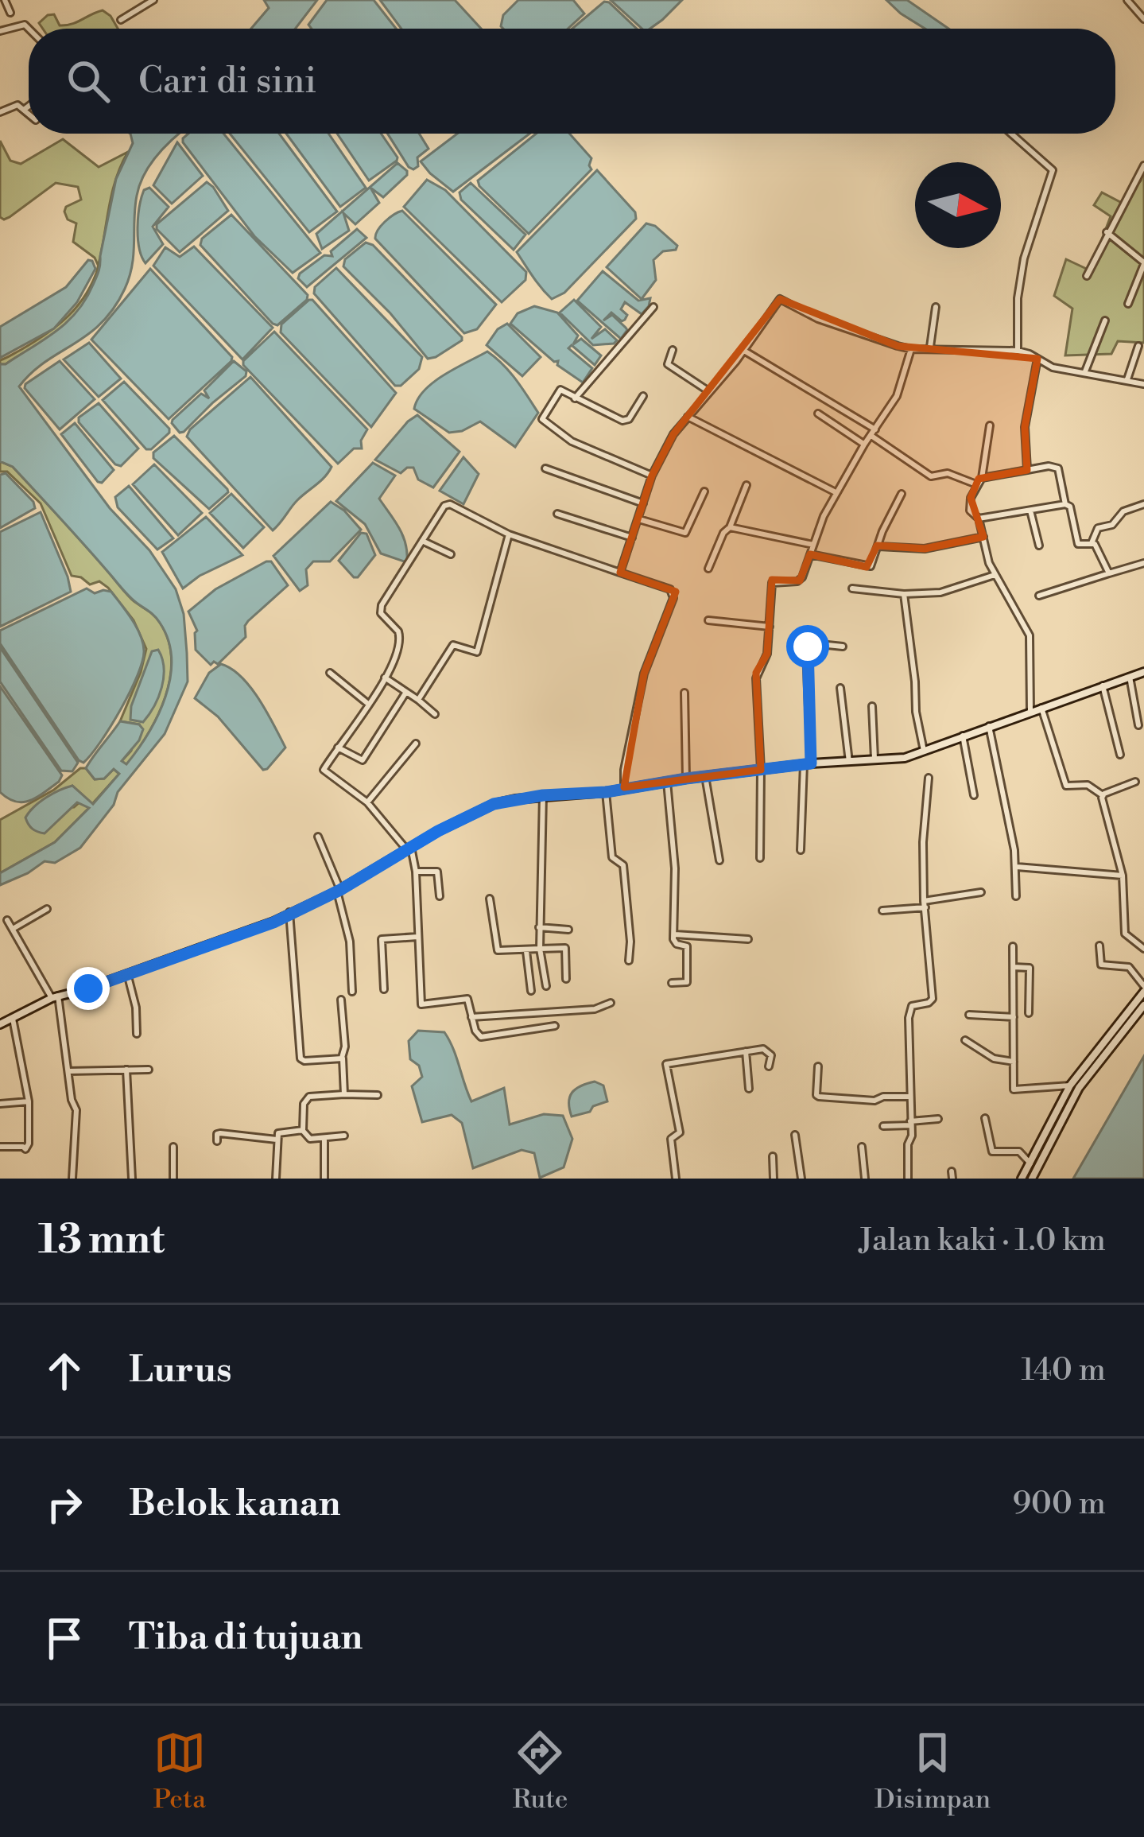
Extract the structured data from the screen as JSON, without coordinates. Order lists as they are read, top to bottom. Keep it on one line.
{"north":"right","page":{"search":"Cari di sini","heading":["13 mnt","Jalan kaki · 1.0 km"],"list":[["Lurus","140 m"],["Belok kanan","900 m"],"Tiba di tujuan"],"nav":["Peta","Rute","Disimpan"]}}
